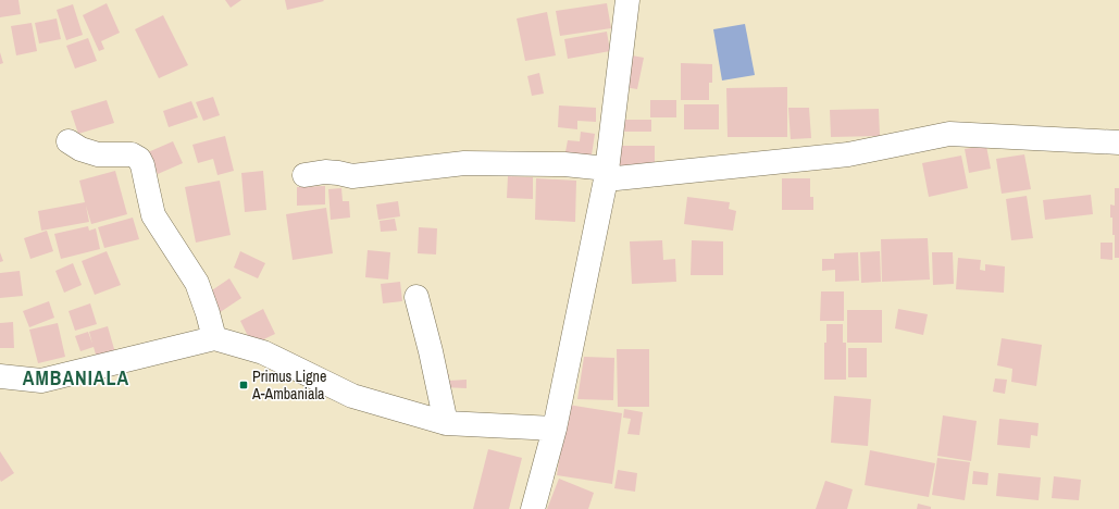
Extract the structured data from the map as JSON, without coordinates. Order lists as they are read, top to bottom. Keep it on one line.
{"districts":["AMBANIALA"],"places":{"transit":["Primus Ligne A-Ambaniala"]}}
